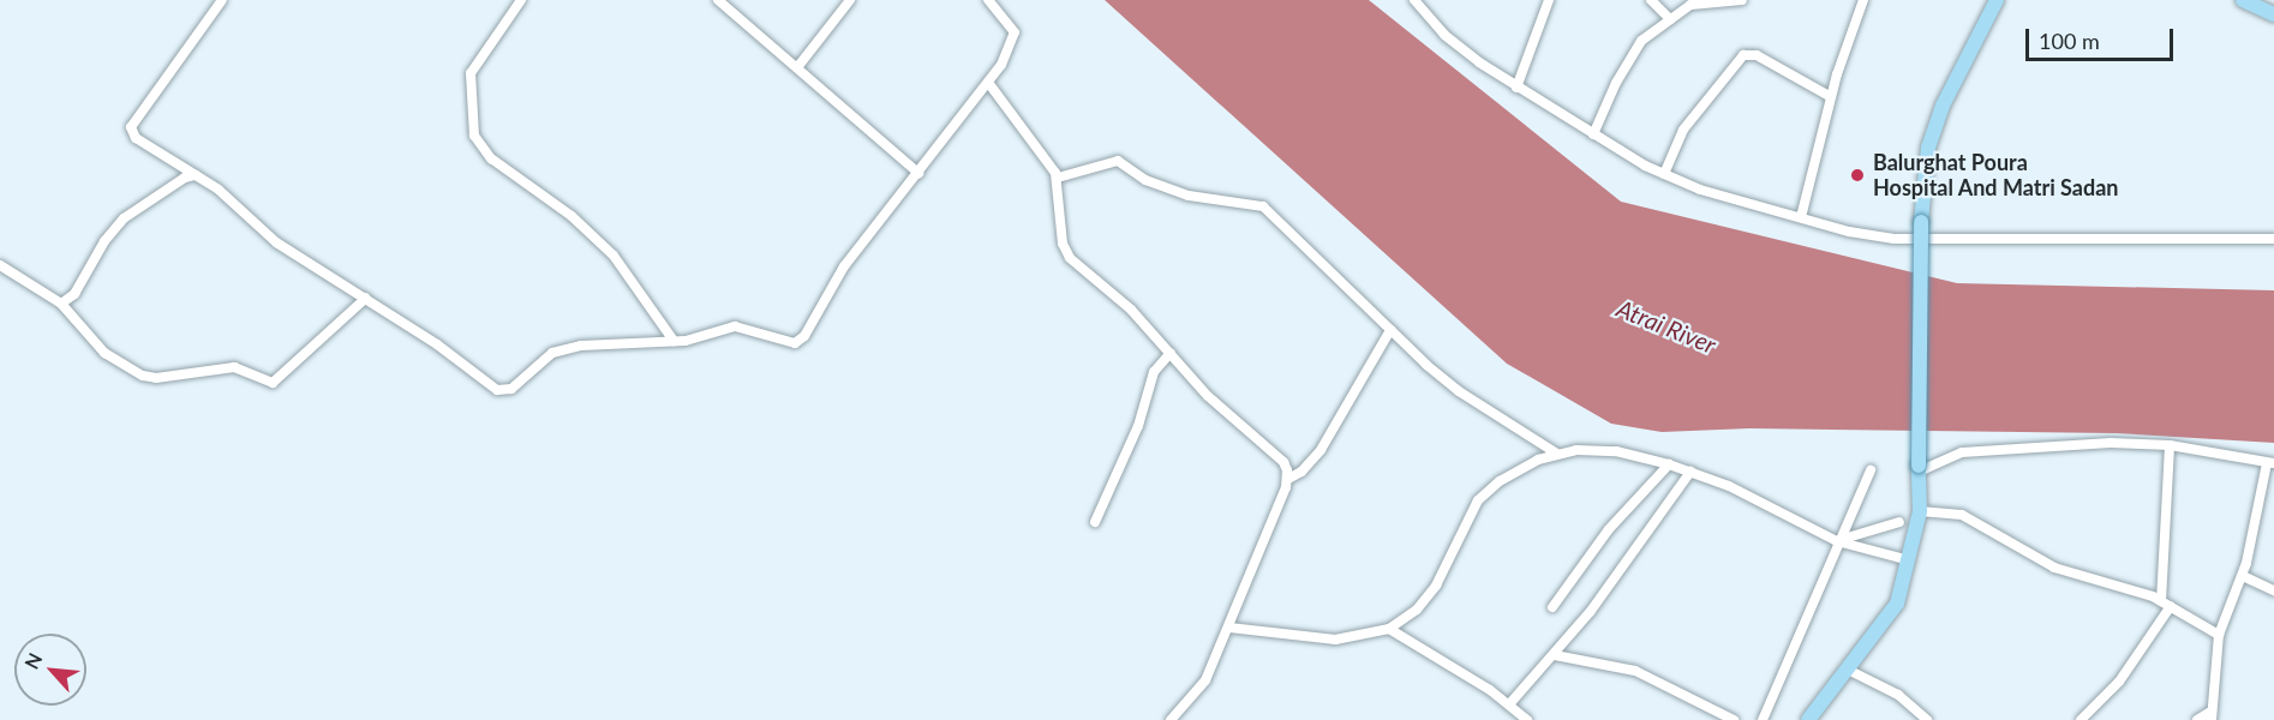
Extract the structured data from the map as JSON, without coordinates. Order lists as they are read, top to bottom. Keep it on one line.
{"water":["Atrai River"],"places":["Balurghat Poura Hospital And Matri Sadan"],"scale_bar":"100 m","north":"top left"}
